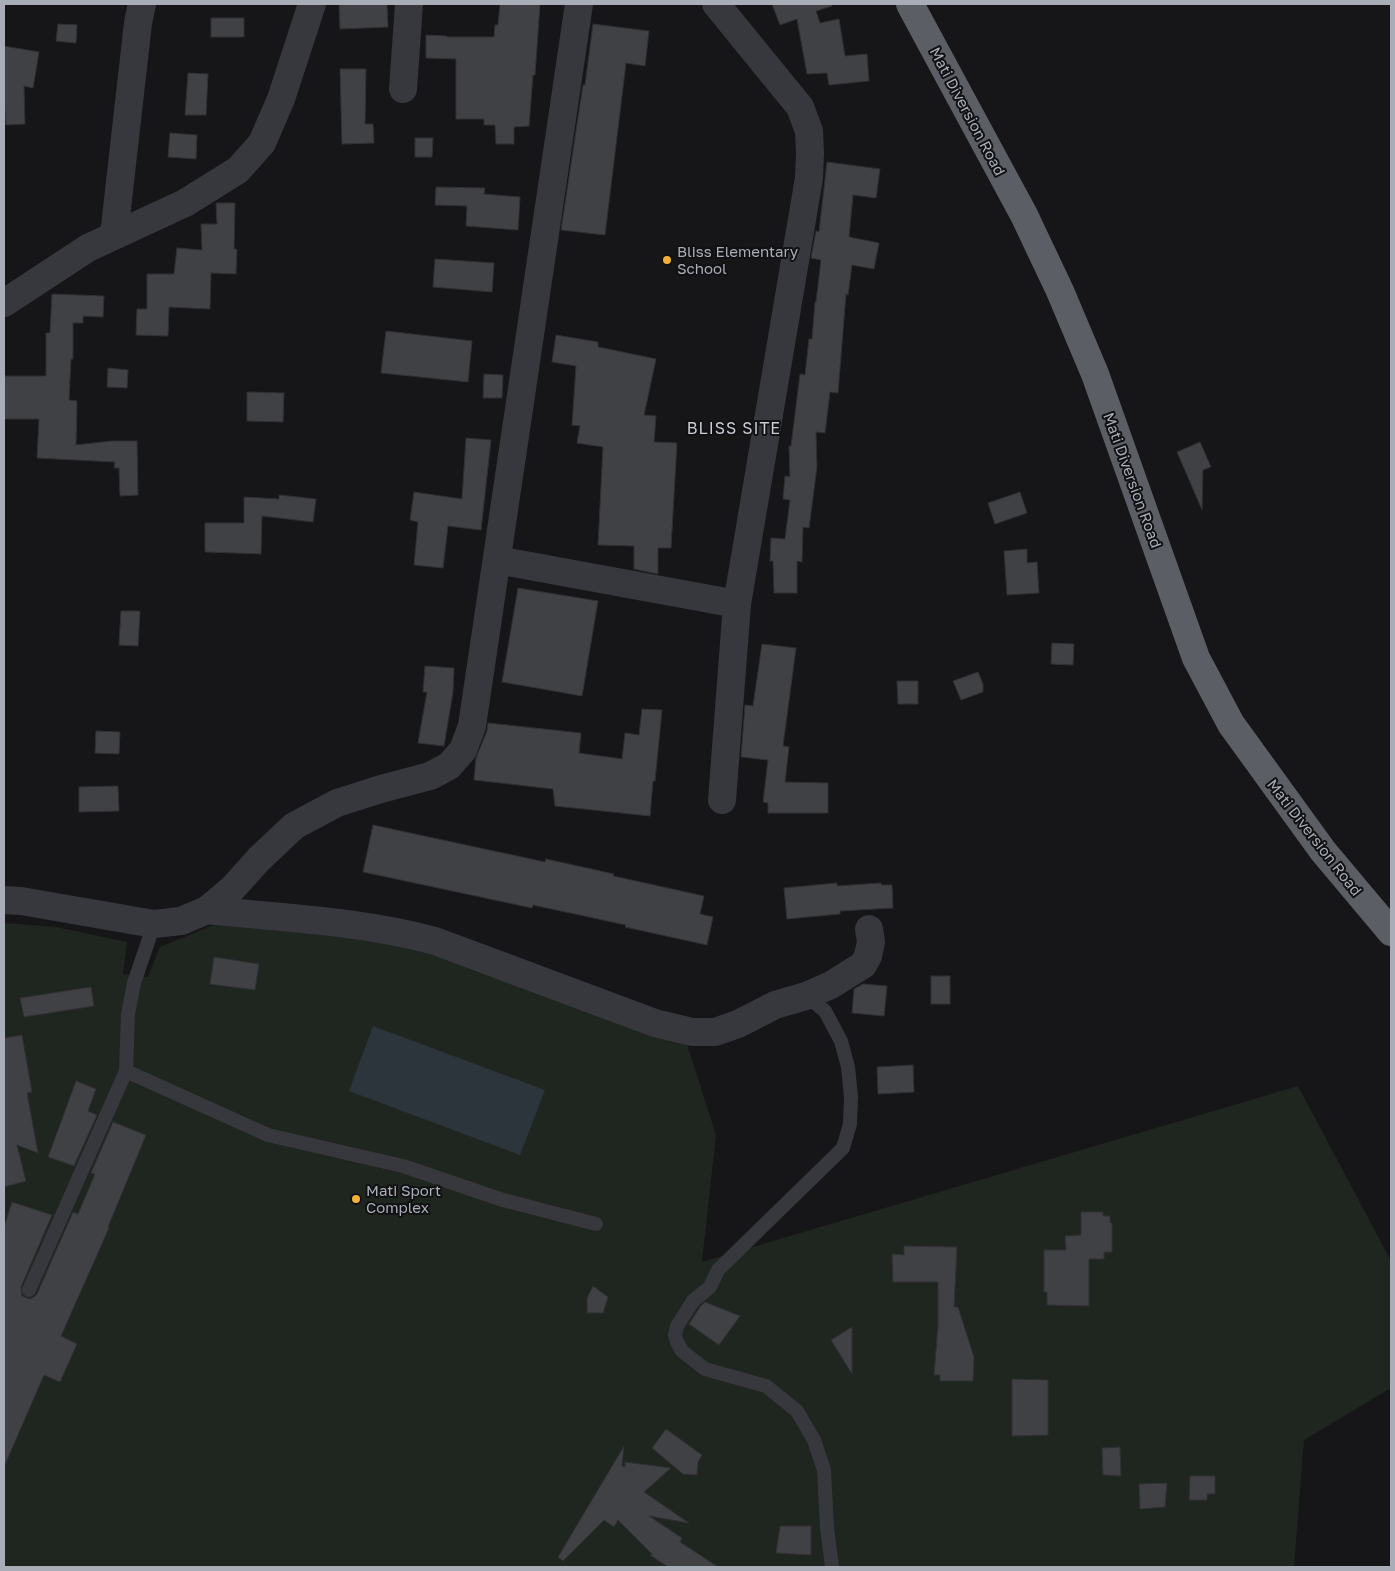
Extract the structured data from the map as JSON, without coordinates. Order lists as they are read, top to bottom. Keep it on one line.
{"streets":{"highway":["Mati Diversion Road"]},"districts":["BLISS SITE"],"places":["Bliss Elementary School","Mati Sport Complex"]}
